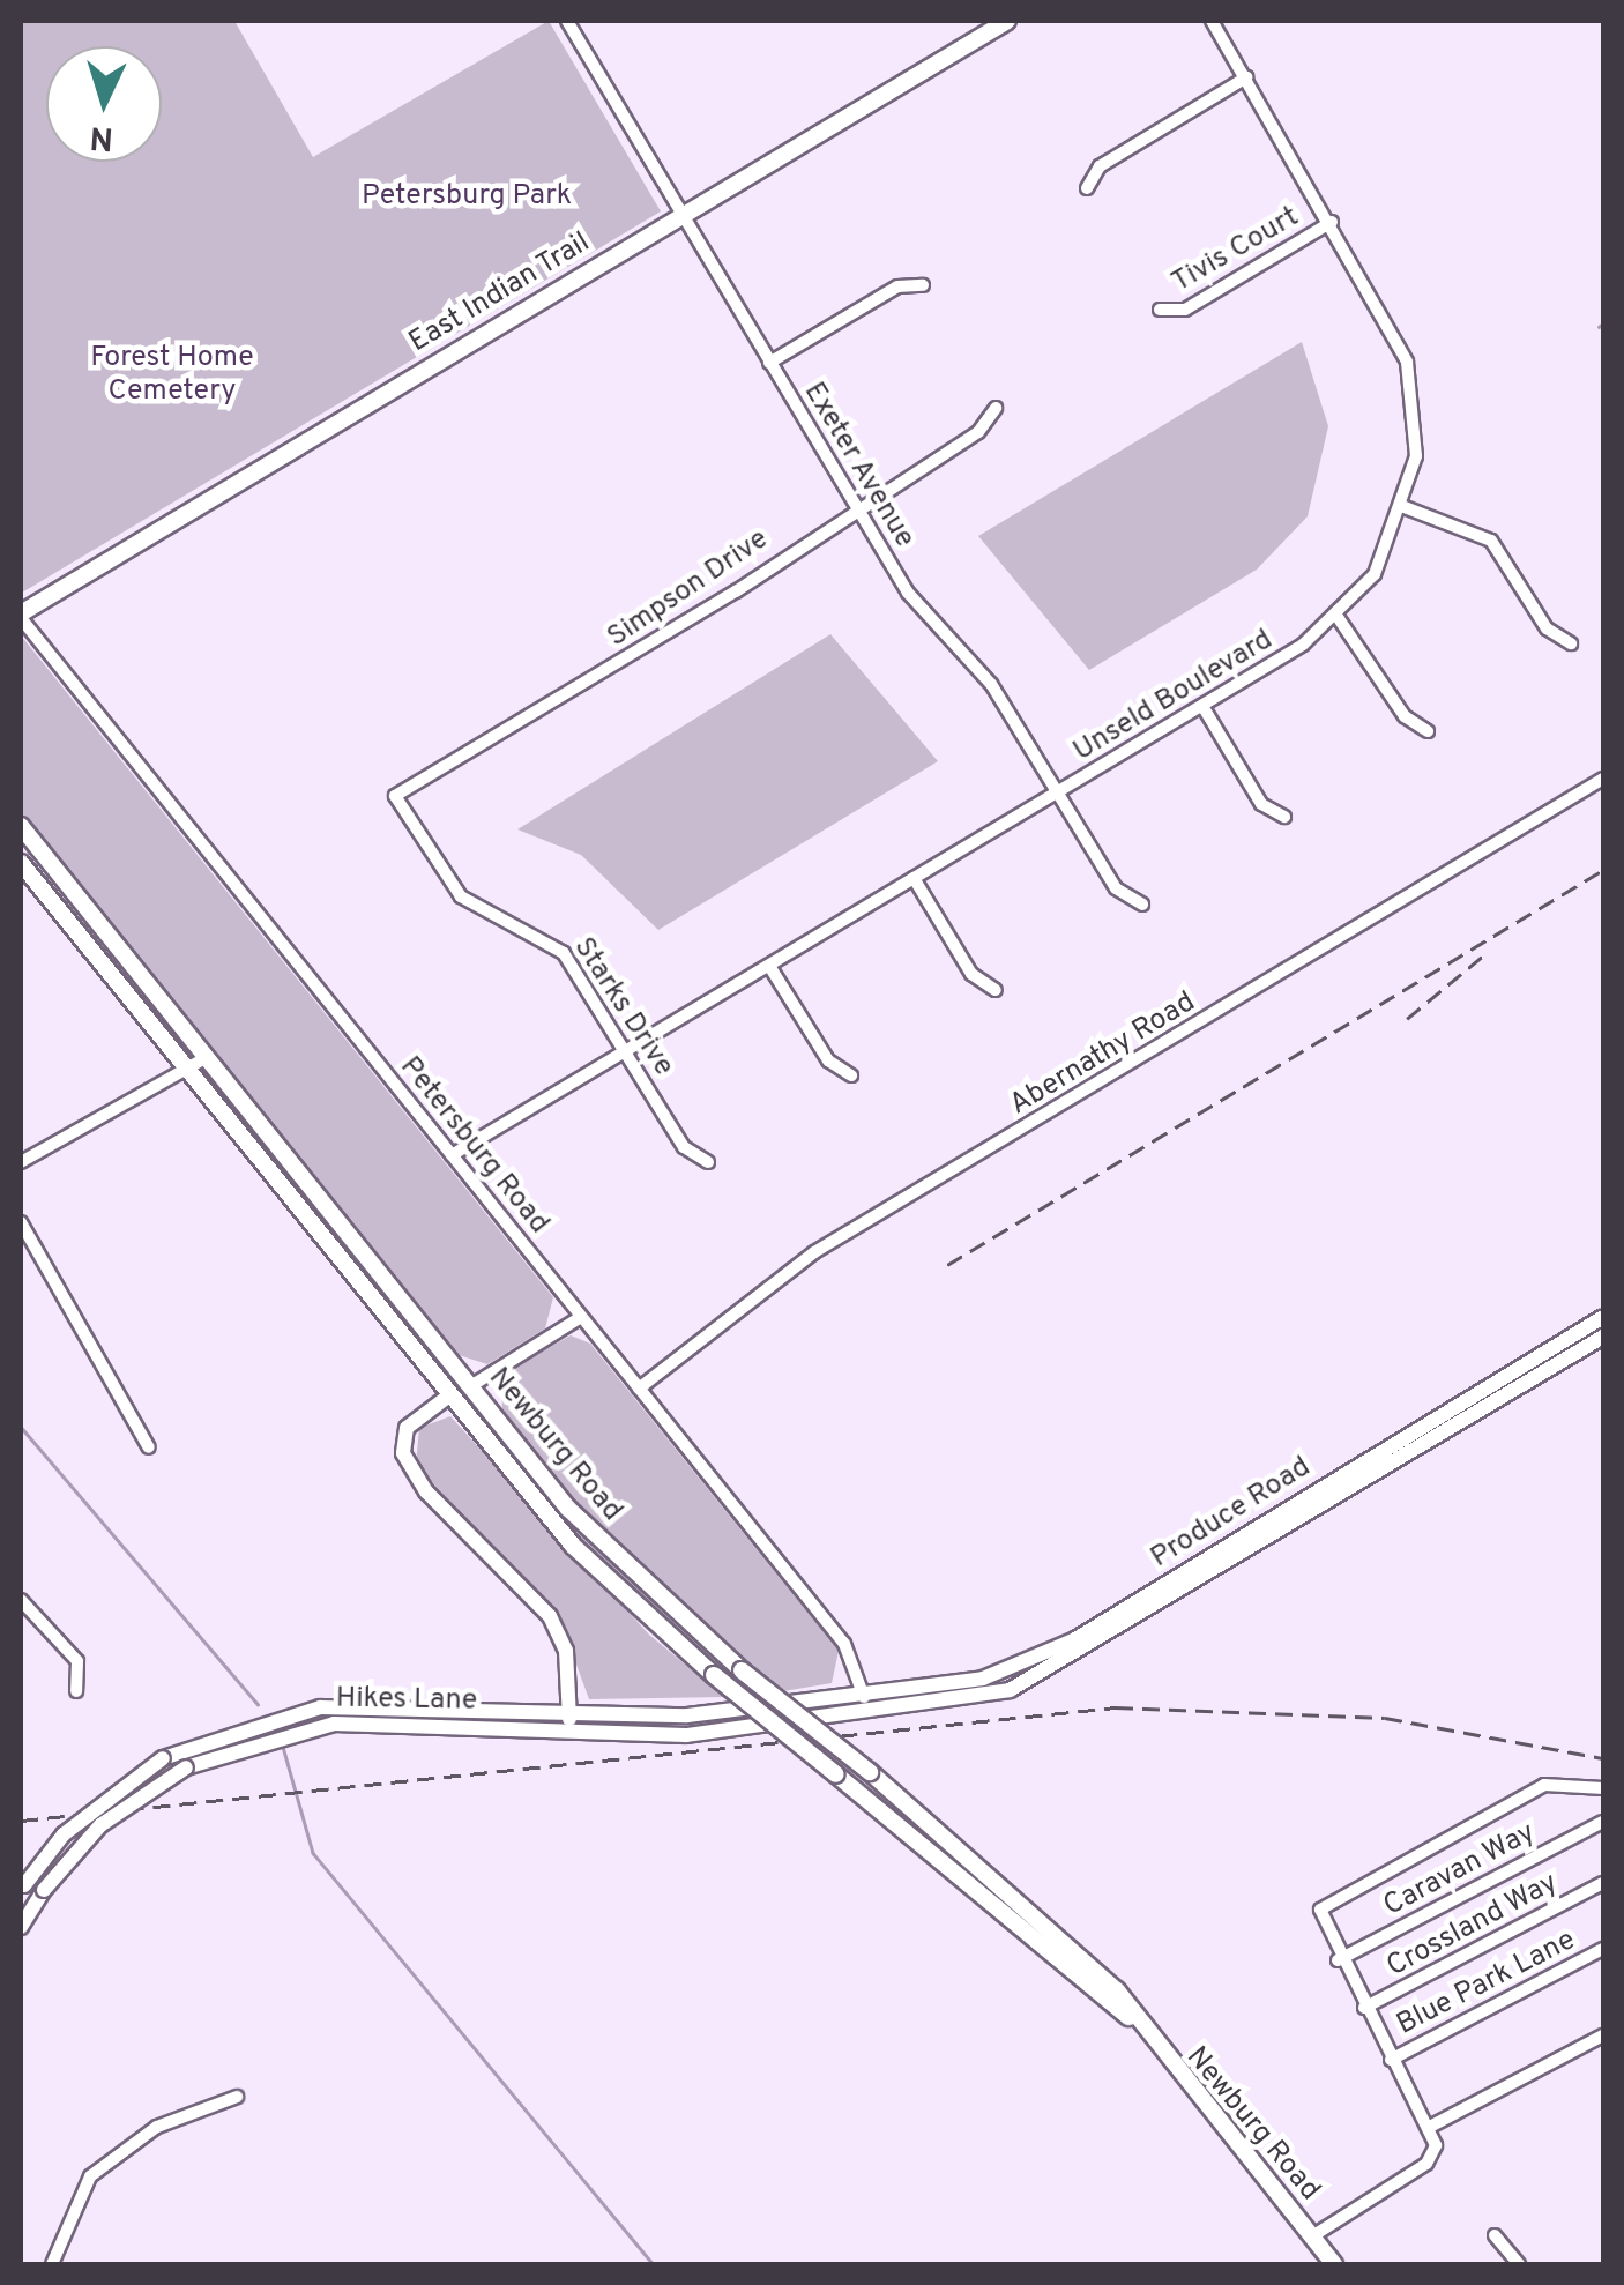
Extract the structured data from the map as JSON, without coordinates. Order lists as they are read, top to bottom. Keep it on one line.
{"streets":{"main road":["East Indian Trail","Newburg Road"],"street":["Tivis Court","Exeter Avenue","Simpson Drive","Unseld Boulevard","Starks Drive","Abernathy Road","Petersburg Road","Produce Road","Hikes Lane","Caravan Way","Crossland Way","Blue Park Lane"]},"crossings":[["Tivis Court","Unseld Boulevard"],["East Indian Trail","Exeter Avenue"],["East Indian Trail","Petersburg Road"],["Exeter Avenue","Simpson Drive"],["Exeter Avenue","Unseld Boulevard"],["Simpson Drive","Starks Drive"],["Unseld Boulevard","Starks Drive"],["Unseld Boulevard","Petersburg Road"],["Abernathy Road","Petersburg Road"],["Petersburg Road","Produce Road"],["Petersburg Road","Hikes Lane"],["Produce Road","Hikes Lane"]],"parks":["Petersburg Park","Forest Home Cemetery"],"north":"bottom"}
